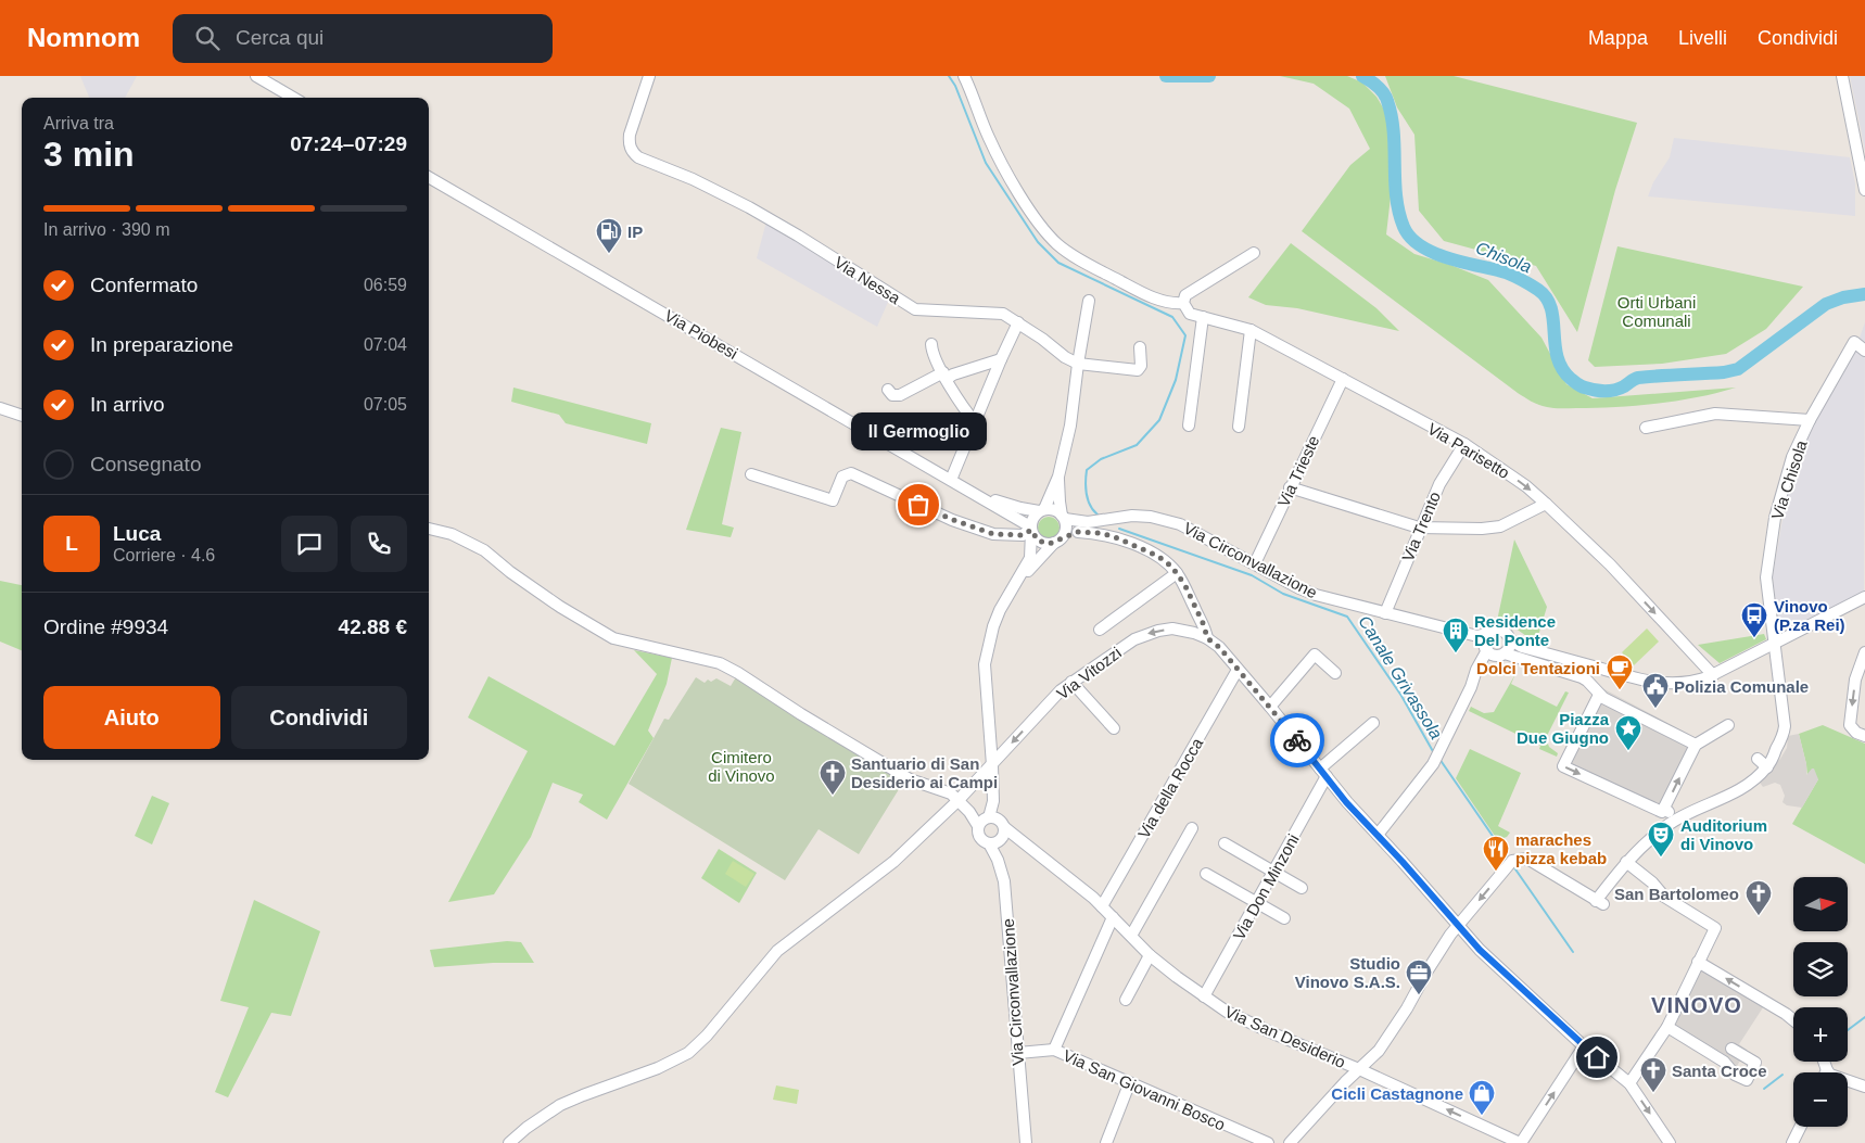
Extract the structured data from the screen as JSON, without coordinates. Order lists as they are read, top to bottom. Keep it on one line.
{"streets":{"street":["Via Nessa","Via Piobesi","Via Parisetto","Via Trieste","Via Chisola","Via Trento","Via Circonvallazione","Via Vitozzi","Via della Rocca","Via Don Minzoni","Via San Desiderio","Via San Giovanni Bosco"]},"crossings":[["Via Piobesi","Via Circonvallazione"],["Via Parisetto","Via Trieste"],["Via Parisetto","Via Trento"],["Via Trieste","Via Circonvallazione"],["Via Trento","Via Circonvallazione"],["Via Circonvallazione","Via San Desiderio"],["Via Circonvallazione","Via San Giovanni Bosco"],["Via della Rocca","Via San Desiderio"],["Via Don Minzoni","Via San Desiderio"]],"one_way":["Via Parisetto"],"districts":["VINOVO"],"water":["Chisola","Canale Grivassola"],"parks":["Orti Urbani Comunali","Cimitero di Vinovo"],"places":{"fuel station":["IP"],"other":["Il Germoglio"],"bus stop":["Vinovo (P.za Rei)"],"building":["Residence Del Ponte"],"cafe":["Dolci Tentazioni"],"public building":["Polizia Comunale"],"place":["Piazza Due Giugno"],"church":["Santuario di San Desiderio ai Campi","San Bartolomeo","Santa Croce"],"theatre":["Auditorium di Vinovo"],"restaurant":["maraches pizza kebab"],"office":["Studio Vinovo S.A.S."],"shop":["Cicli Castagnone"]},"north":"right","page":{"header":"Nomnom","search":"Cerca qui","nav":["Mappa","Livelli","Condividi"],"heading":["3 min","Arriva tra","07:24–07:29"],"panel":["Luca","Corriere · 4.6","Ordine #9934","42.88 €"],"bar":"In arrivo · 390 m","list":[["Confermato","06:59"],["In preparazione","07:04"],["In arrivo","07:05"],"Consegnato"],"bubble":"Il Germoglio","round":"L","buttons":["Aiuto","Condividi"],"map_buttons":["+","−"]}}
